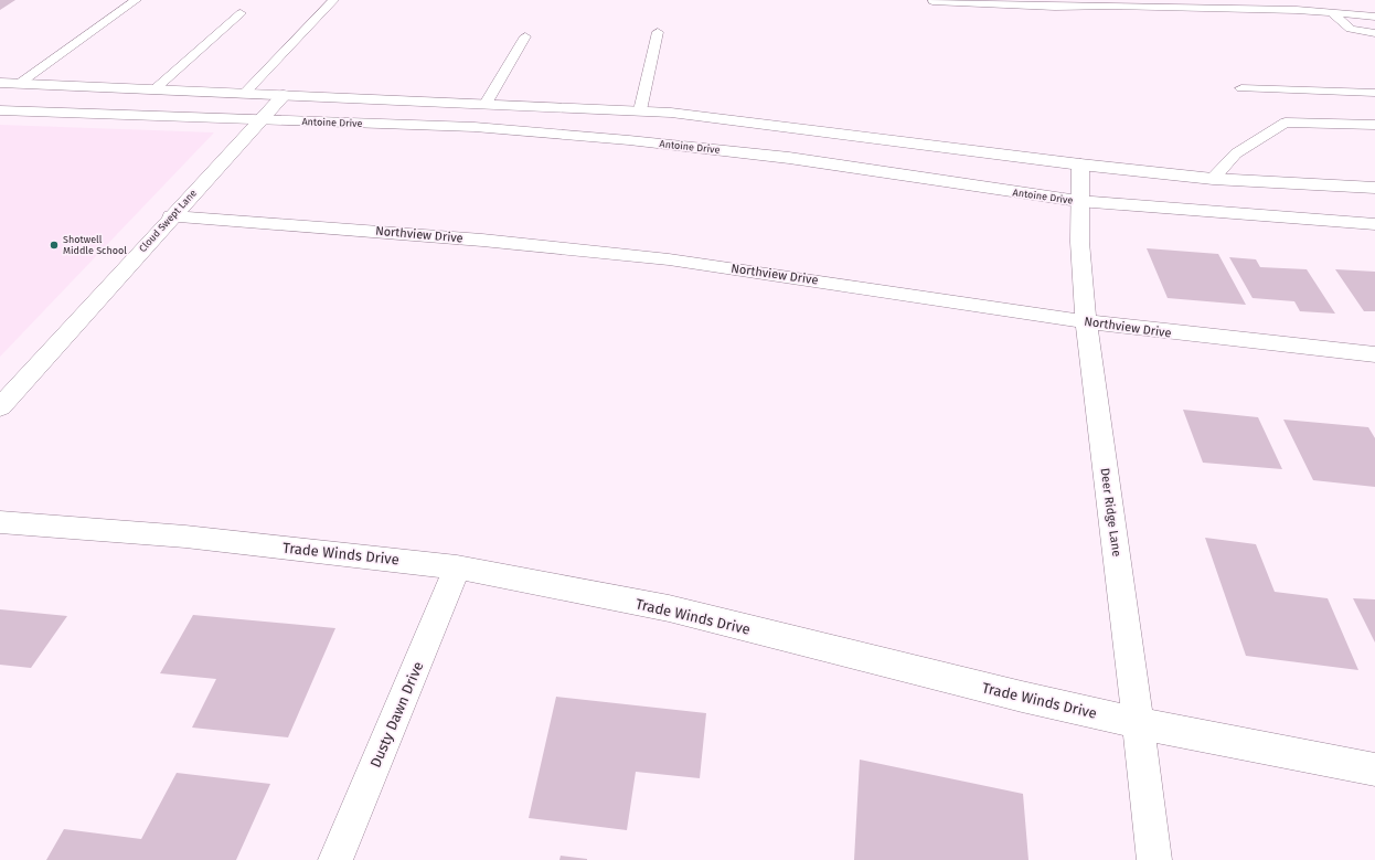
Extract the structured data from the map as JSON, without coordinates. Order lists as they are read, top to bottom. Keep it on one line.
{"streets":{"street":["Antoine Drive","Cloud Swept Lane","Northview Drive","Deer Ridge Lane","Trade Winds Drive","Dusty Dawn Drive"]},"crossings":[["Antoine Drive","Cloud Swept Lane"],["Antoine Drive","Deer Ridge Lane"],["Cloud Swept Lane","Northview Drive"],["Northview Drive","Deer Ridge Lane"],["Deer Ridge Lane","Trade Winds Drive"],["Trade Winds Drive","Dusty Dawn Drive"]],"places":["Shotwell Middle School"]}
